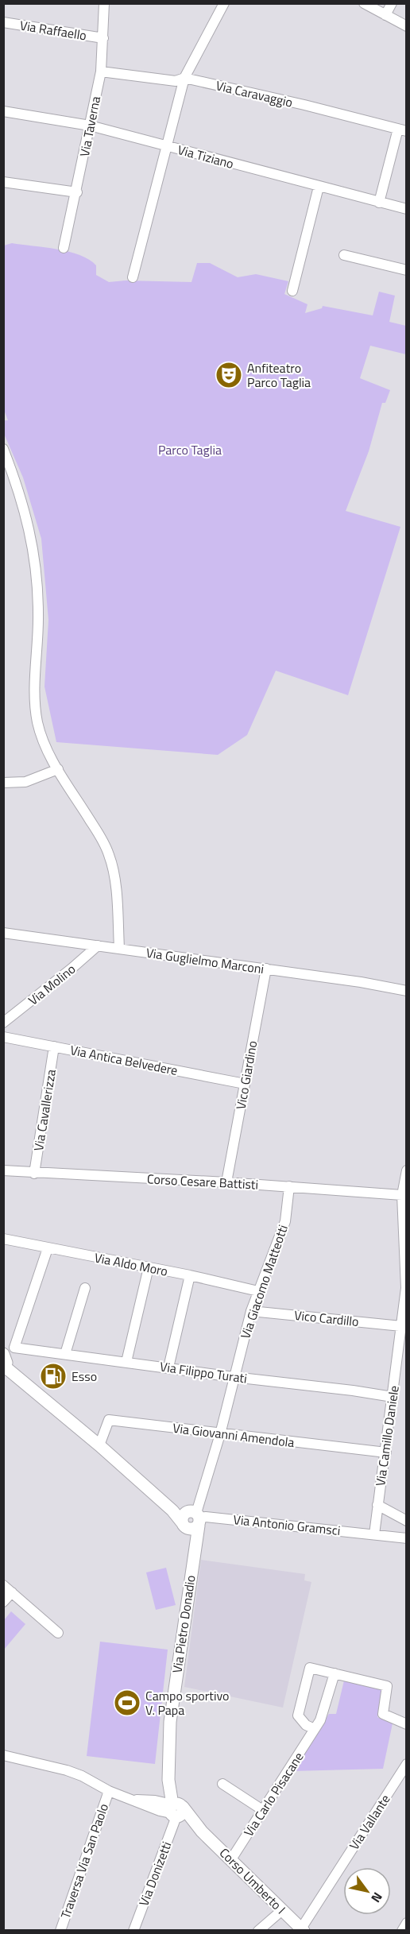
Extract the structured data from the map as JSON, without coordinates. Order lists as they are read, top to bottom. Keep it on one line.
{"streets":{"main road":["Via Pietro Donadio","Corso Umberto I"],"street":["Via Raffaello","Via Caravaggio","Via Taverna","Via Tiziano","Via Guglielmo Marconi","Via Molino","Via Antica Belvedere","Vico Giardino","Via Cavallerizza","Corso Cesare Battisti","Via Aldo Moro","Via Giacomo Matteotti","Vico Cardillo","Via Filippo Turati","Via Giovanni Amendola","Via Camillo Daniele","Via Antonio Gramsci","Via Carlo Pisacane","Via Vallante","Traversa Via San Paolo","Via Donizetti"]},"crossings":[["Via Raffaello","Via Taverna"],["Via Caravaggio","Via Taverna"],["Via Taverna","Via Tiziano"],["Via Guglielmo Marconi","Via Molino"],["Via Guglielmo Marconi","Vico Giardino"],["Via Antica Belvedere","Vico Giardino"],["Via Antica Belvedere","Via Cavallerizza"],["Vico Giardino","Corso Cesare Battisti"],["Via Cavallerizza","Corso Cesare Battisti"],["Corso Cesare Battisti","Via Giacomo Matteotti"],["Corso Cesare Battisti","Via Camillo Daniele"],["Via Aldo Moro","Via Giacomo Matteotti"],["Via Giacomo Matteotti","Vico Cardillo"],["Via Giacomo Matteotti","Via Filippo Turati"],["Via Giacomo Matteotti","Via Giovanni Amendola"],["Via Giacomo Matteotti","Via Antonio Gramsci"],["Via Giacomo Matteotti","Via Pietro Donadio"],["Vico Cardillo","Via Camillo Daniele"],["Via Filippo Turati","Via Camillo Daniele"],["Via Giovanni Amendola","Via Camillo Daniele"],["Via Camillo Daniele","Via Antonio Gramsci"],["Via Antonio Gramsci","Via Pietro Donadio"],["Via Pietro Donadio","Via Donizetti"],["Via Pietro Donadio","Corso Umberto I"],["Via Carlo Pisacane","Corso Umberto I"],["Via Vallante","Corso Umberto I"],["Via Donizetti","Corso Umberto I"]],"parks":["Parco Taglia"],"places":{"theatre":["Anfiteatro Parco Taglia"],"fuel station":["Esso"],"sports":["Campo sportivo V. Papa"]},"north":"bottom right"}
